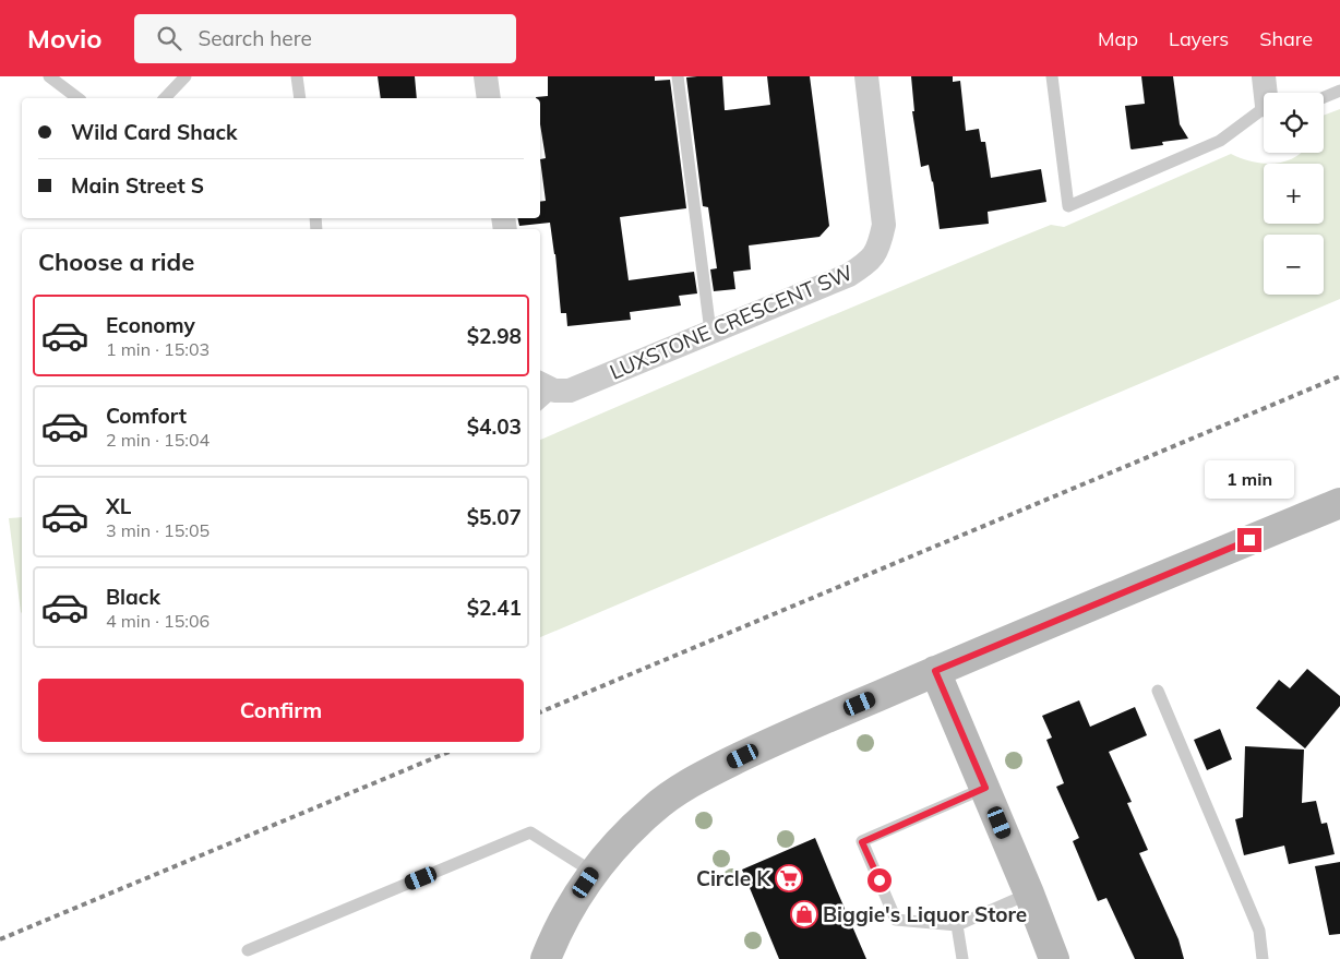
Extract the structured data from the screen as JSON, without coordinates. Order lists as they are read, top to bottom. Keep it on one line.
{"streets":{"street":["LUXSTONE CRESCENT SW"]},"places":{"supermarket":["Circle K"],"shop":["Biggie's Liquor Store"]},"page":{"header":"Movio","search":"Search here","nav":["Map","Layers","Share"],"map_buttons":["+","−"],"banner":["Wild Card Shack","Main Street S"],"heading":"Choose a ride","list":[{"name":"Economy","note":"1 min · 15:03","value":"$2.98"},{"name":"Comfort","note":"2 min · 15:04","value":"$4.03"},{"name":"XL","note":"3 min · 15:05","value":"$5.07"},{"name":"Black","note":"4 min · 15:06","value":"$2.41"}],"bubble":"1 min","buttons":"Confirm"}}
